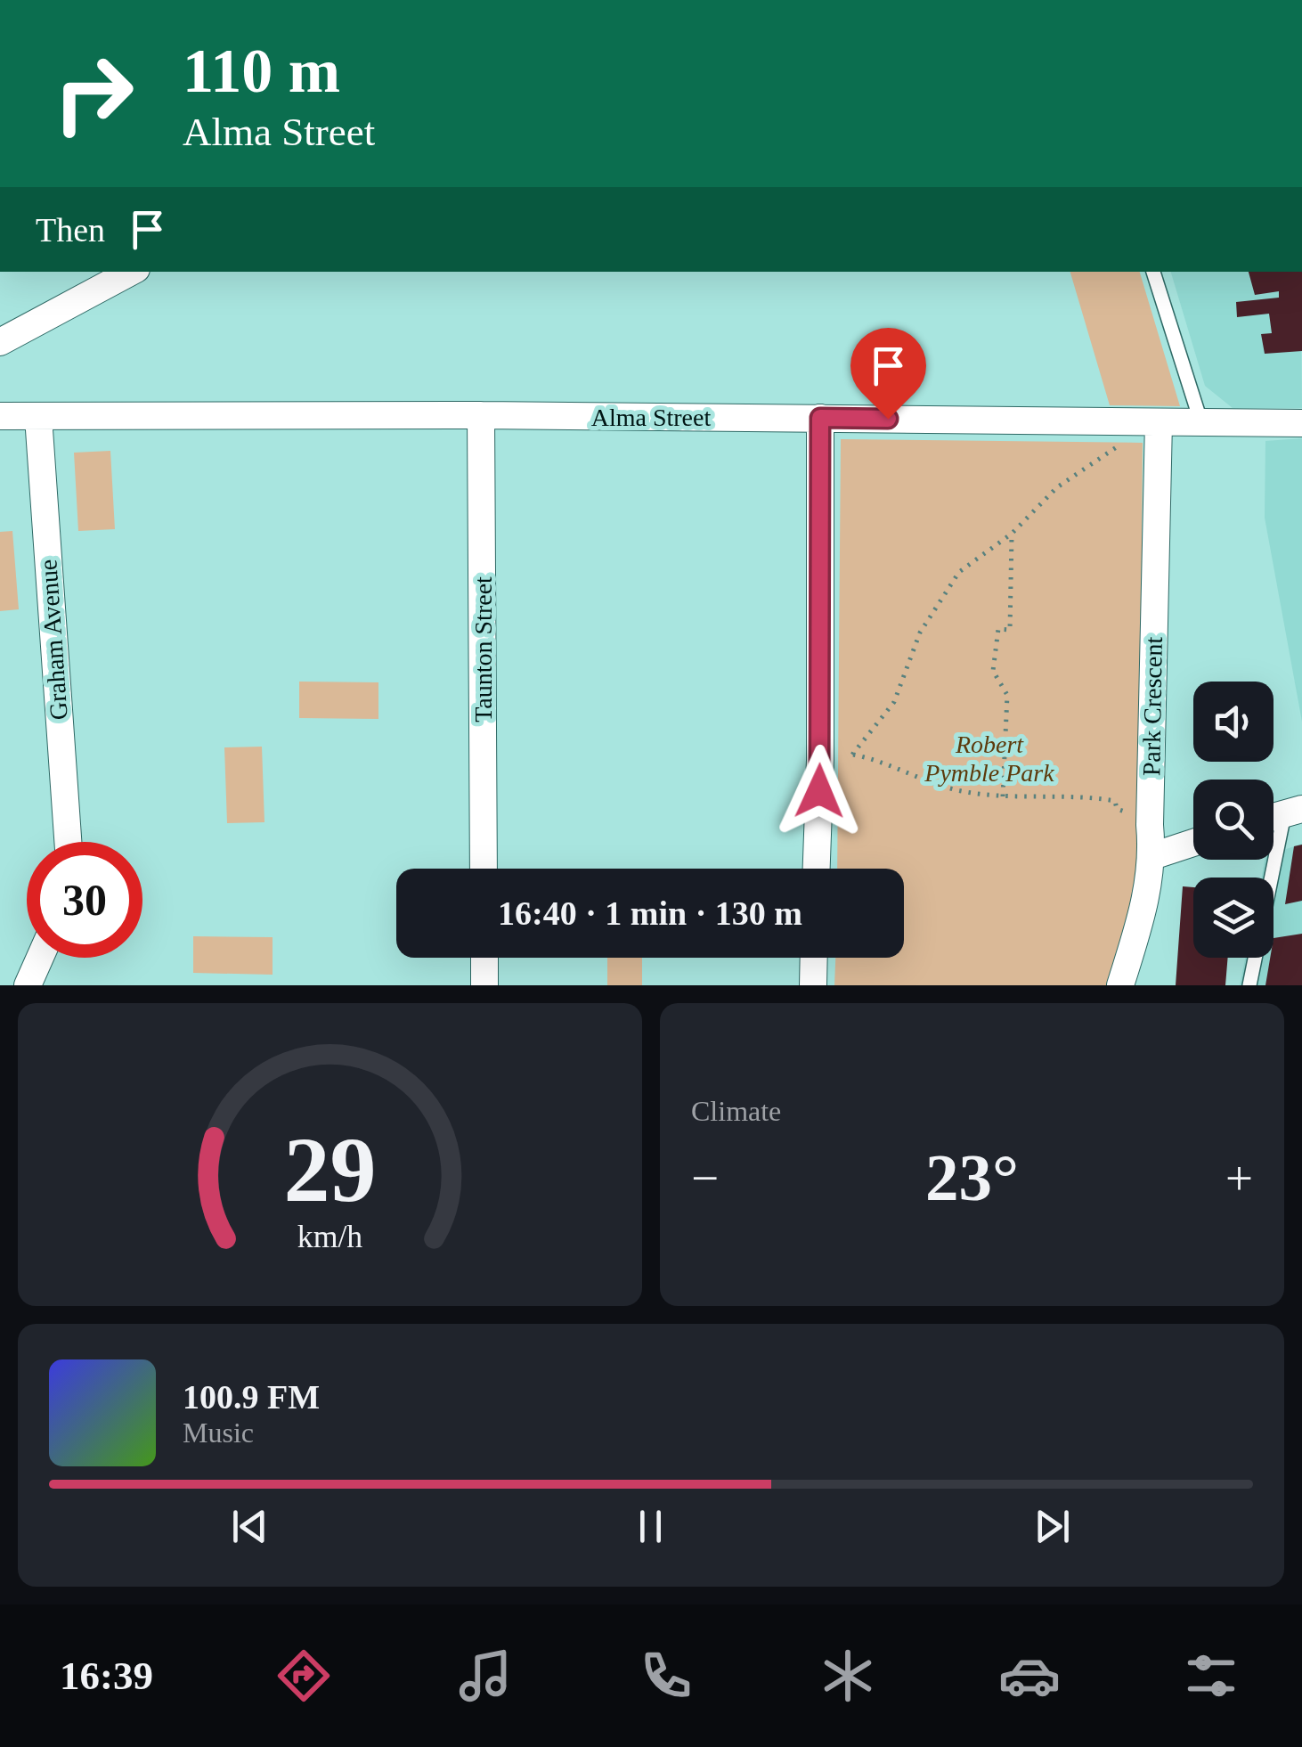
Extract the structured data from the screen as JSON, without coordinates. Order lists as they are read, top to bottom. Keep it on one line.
{"streets":{"street":["Alma Street","Graham Avenue","Taunton Street","Park Crescent"]},"crossings":[["Alma Street","Graham Avenue"],["Alma Street","Taunton Street"],["Alma Street","Park Crescent"]],"parks":["Robert Pymble Park"],"page":{"turn":["110 m","Alma Street"],"then":"Then","limit":"30","trip":"16:40 · 1 min · 130 m","tile":"Climate","heat":["−","23°","+"],"song":["100.9 FM","Music"],"tabs":"16:39","gauge":["29","km/h"]}}
